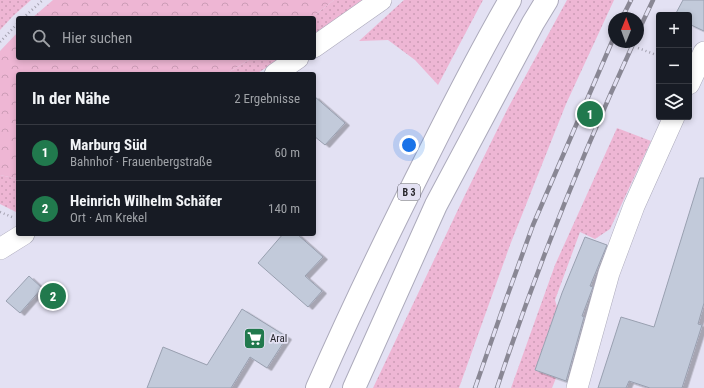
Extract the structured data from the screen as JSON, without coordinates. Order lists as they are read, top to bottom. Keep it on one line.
{"streets":{"highway":["B 3"]},"places":{"supermarket":["Aral"]},"north":"top","page":{"map_buttons":["+","−"],"search":"Hier suchen","heading":["In der Nähe","2 Ergebnisse"],"pins":["1","2"],"list":[{"mark":"1","name":"Marburg Süd","note":"Bahnhof · Frauenbergstraße","value":"60 m"},{"mark":"2","name":"Heinrich Wilhelm Schäfer","note":"Ort · Am Krekel","value":"140 m"}]}}
